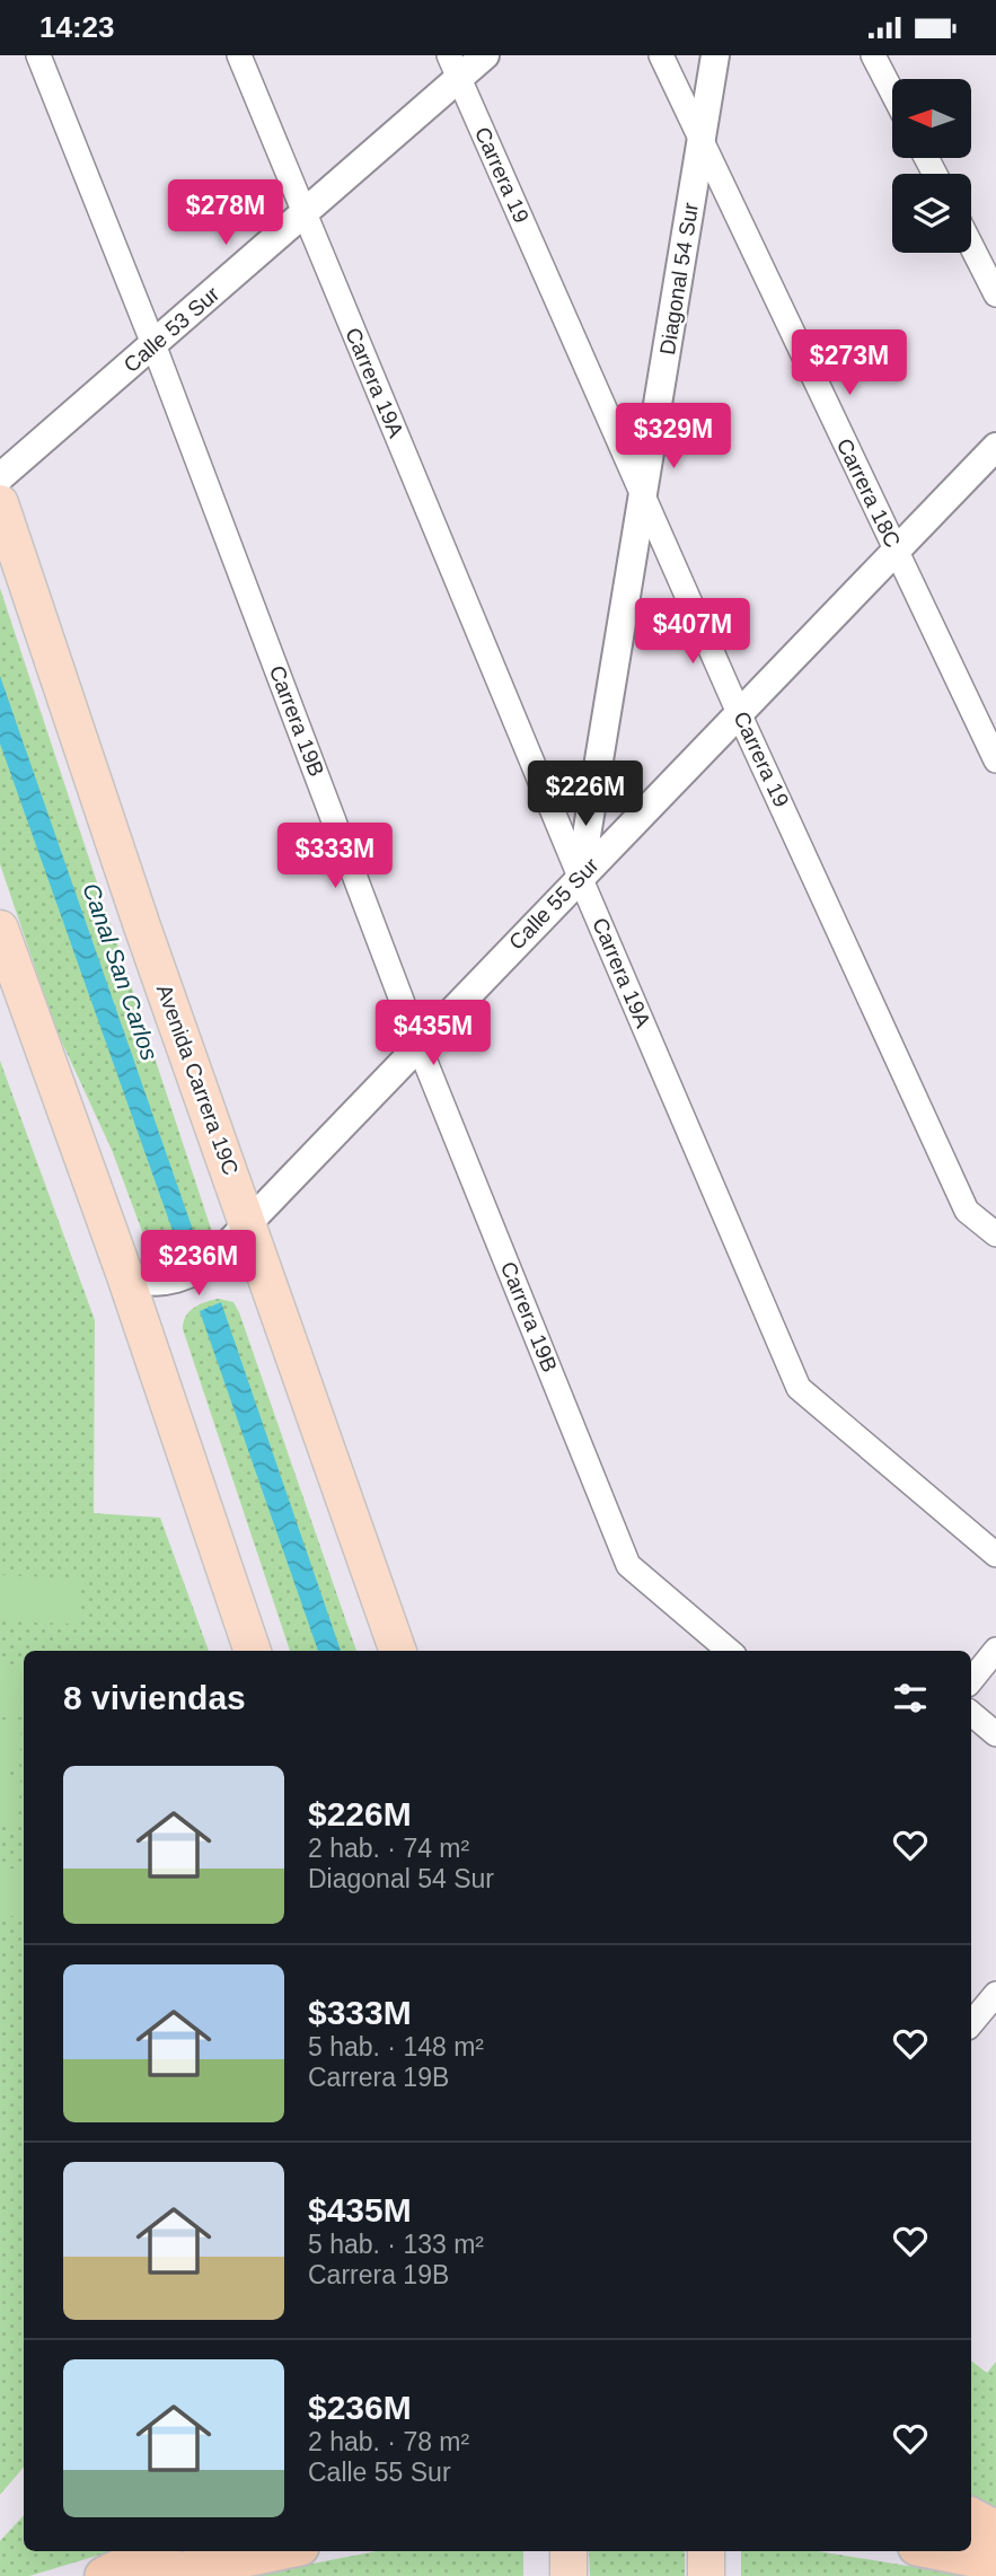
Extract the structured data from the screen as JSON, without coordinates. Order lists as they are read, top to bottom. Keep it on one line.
{"streets":{"main road":["Avenida Carrera 19C"],"street":["Carrera 19","Diagonal 54 Sur","Calle 53 Sur","Carrera 19A","Carrera 18C","Carrera 19B","Calle 55 Sur"]},"crossings":[["Carrera 19","Diagonal 54 Sur"],["Carrera 19","Calle 53 Sur"],["Carrera 19","Calle 55 Sur"],["Diagonal 54 Sur","Carrera 19A"],["Diagonal 54 Sur","Carrera 18C"],["Diagonal 54 Sur","Calle 55 Sur"],["Calle 53 Sur","Carrera 19A"],["Calle 53 Sur","Carrera 19B"],["Carrera 19A","Calle 55 Sur"],["Carrera 18C","Calle 55 Sur"],["Carrera 19B","Calle 55 Sur"],["Calle 55 Sur","Avenida Carrera 19C"]],"water":["Canal San Carlos"],"north":"left","page":{"status":"14:23","price":["$278M","$273M","$329M","$407M","$226M","$333M","$435M","$236M"],"heading":"8 viviendas","list":[{"name":"$226M","note":"2 hab. · 74 m² · Diagonal 54 Sur"},{"name":"$333M","note":"5 hab. · 148 m² · Carrera 19B"},{"name":"$435M","note":"5 hab. · 133 m² · Carrera 19B"},{"name":"$236M","note":"2 hab. · 78 m² · Calle 55 Sur"}]}}
